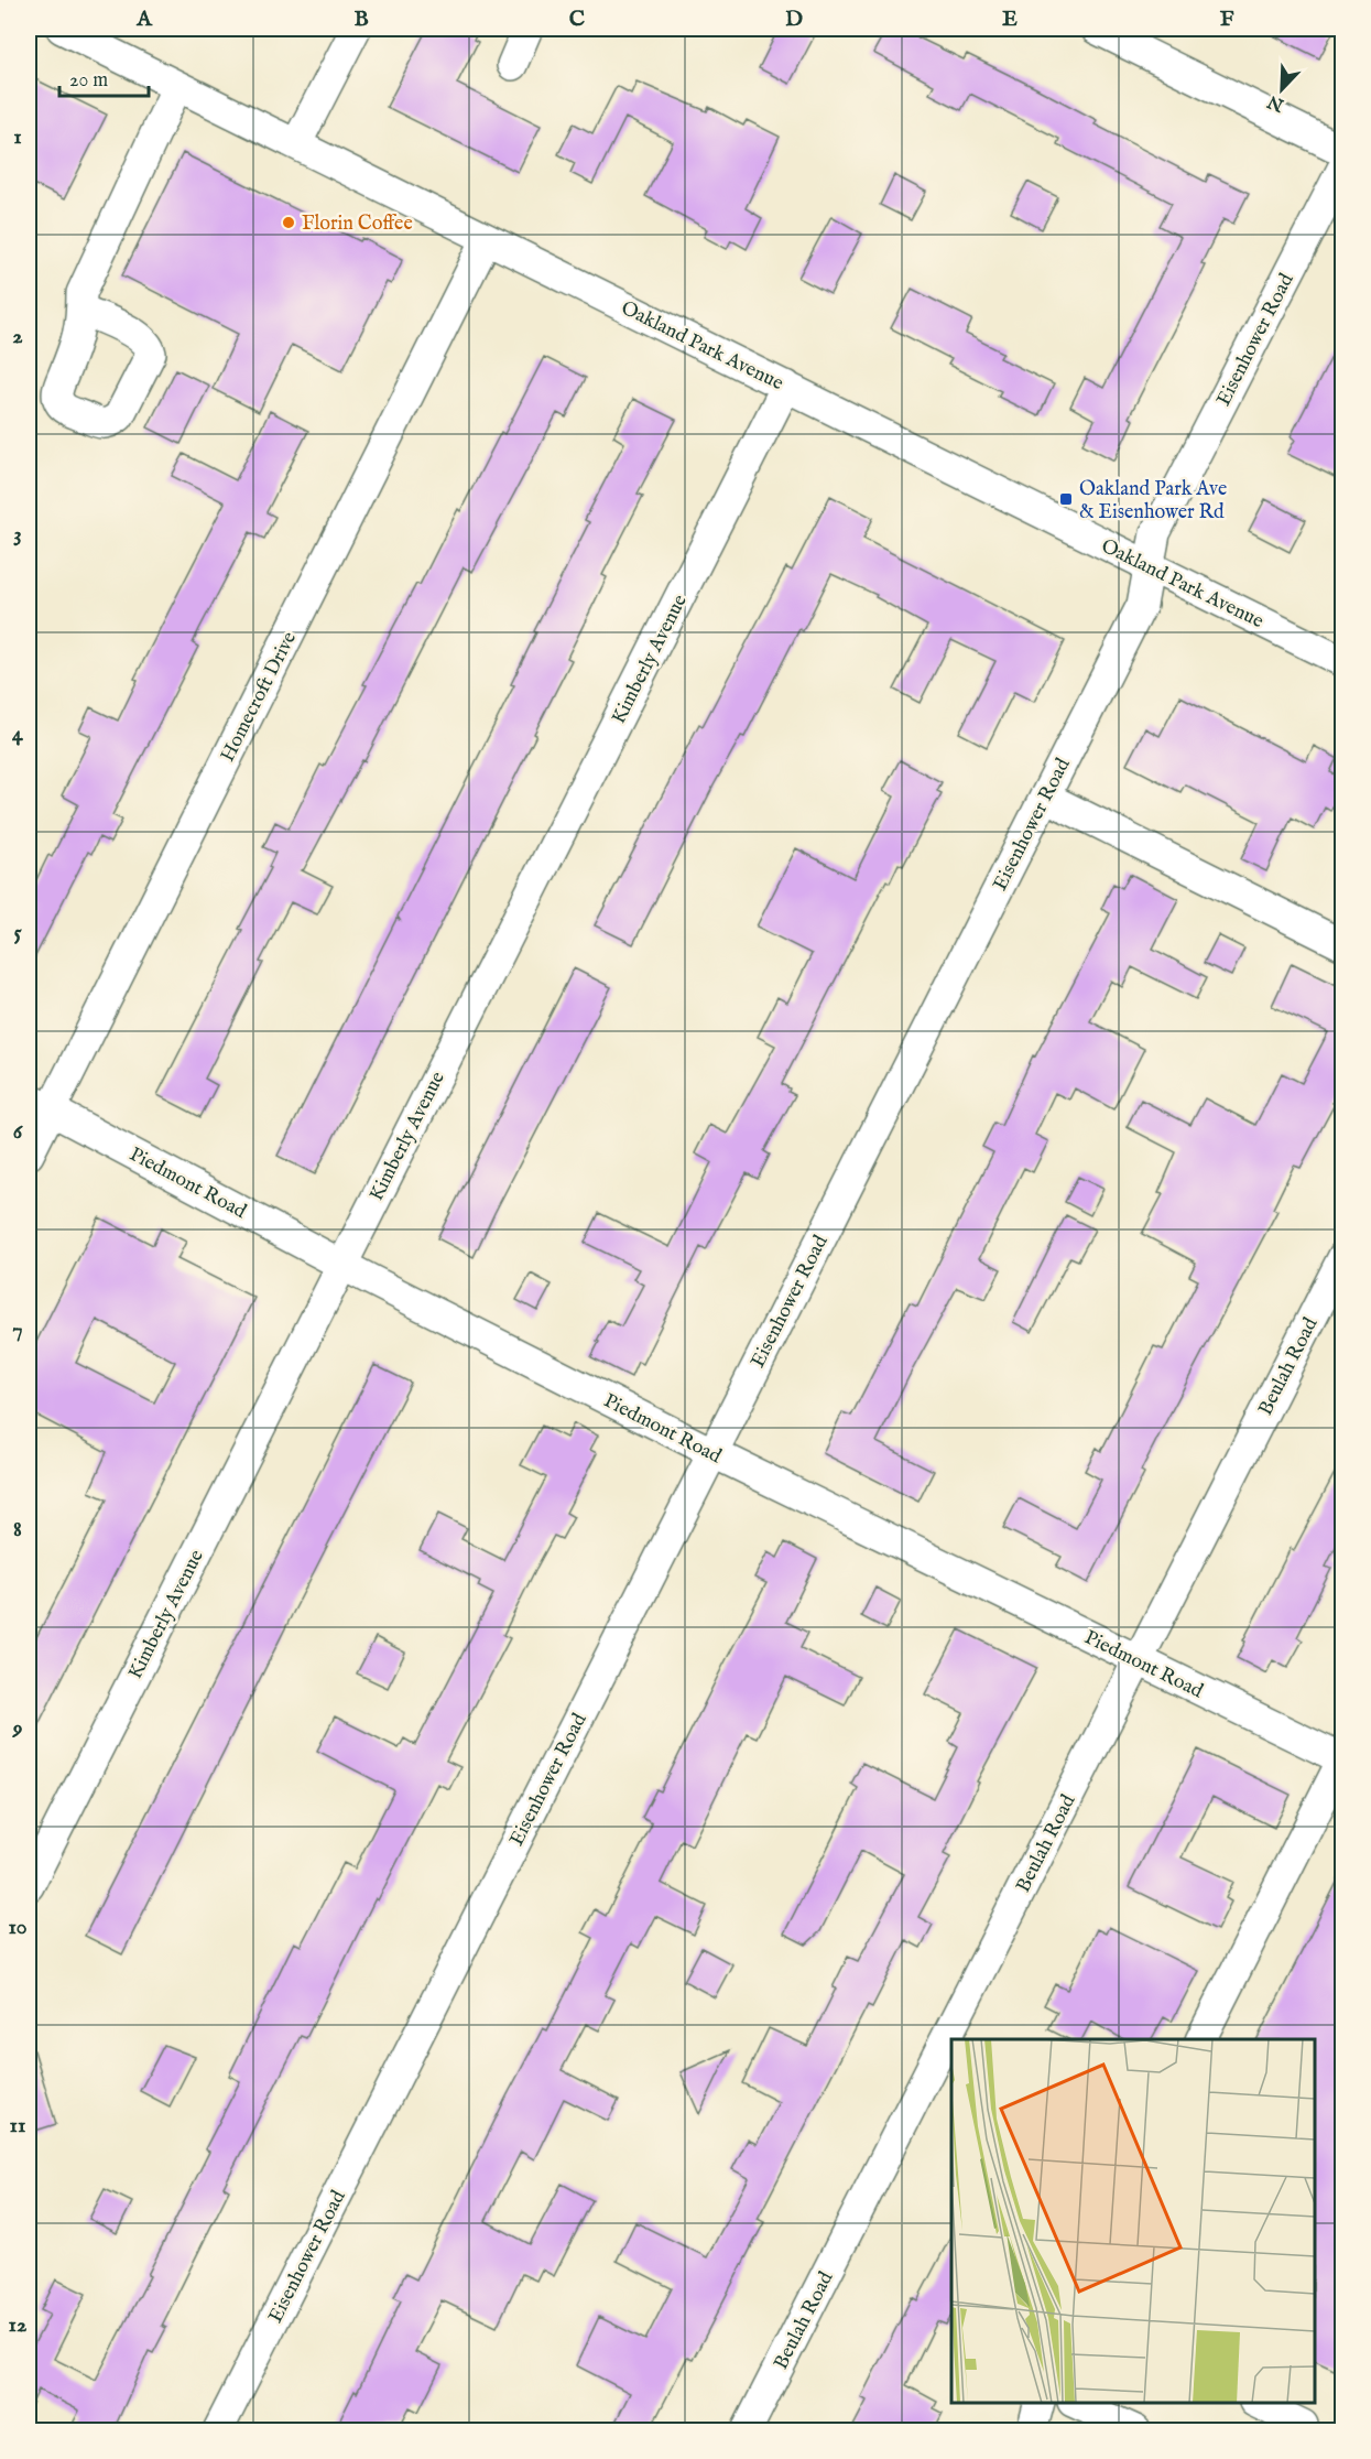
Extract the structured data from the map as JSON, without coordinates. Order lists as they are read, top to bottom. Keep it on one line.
{"streets":{"street":["Eisenhower Road","Oakland Park Avenue","Kimberly Avenue","Homecroft Drive","Piedmont Road","Beulah Road"]},"crossings":[["Eisenhower Road","Oakland Park Avenue"],["Eisenhower Road","Piedmont Road"],["Oakland Park Avenue","Kimberly Avenue"],["Oakland Park Avenue","Homecroft Drive"],["Kimberly Avenue","Piedmont Road"],["Homecroft Drive","Piedmont Road"],["Piedmont Road","Beulah Road"]],"places":{"other":["Florin Coffee"],"transit":["Oakland Park Ave & Eisenhower Rd"]},"scale_bar":"20 m","north":"bottom left","grid":{"columns":["A","B","C","D","E","F"],"rows":["1","2","3","4","5","6","7","8","9","10","11","12"]}}
